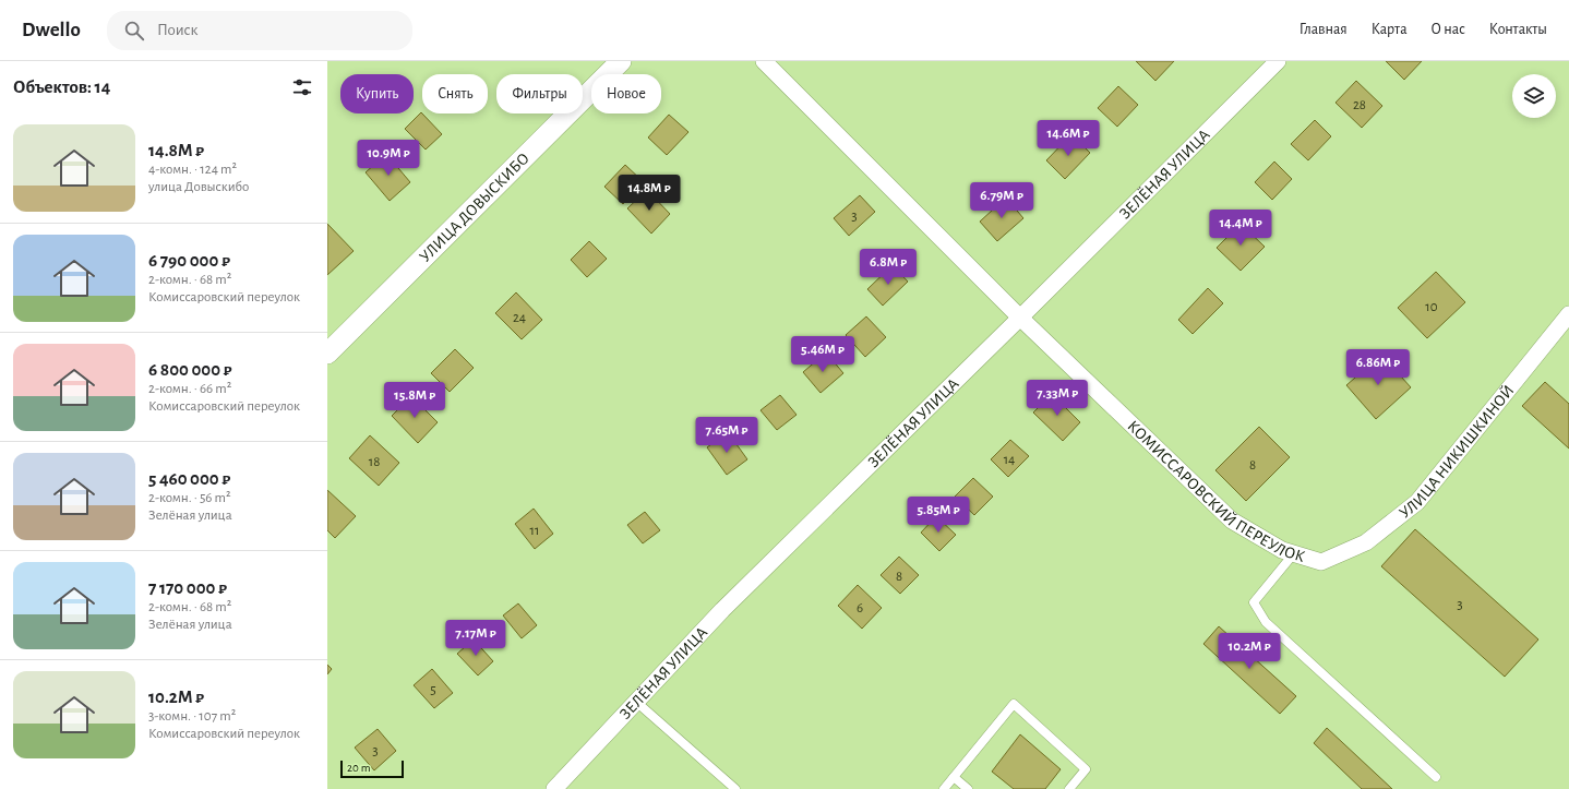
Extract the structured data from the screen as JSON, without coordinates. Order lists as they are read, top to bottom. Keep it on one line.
{"streets":{"street":["ЗЕЛЁНАЯ УЛИЦА","УЛИЦА ДОВЫСКИБО","УЛИЦА НИКИШКИНОЙ","КОМИССАРОВСКИЙ ПЕРЕУЛОК"]},"crossings":[["ЗЕЛЁНАЯ УЛИЦА","КОМИССАРОВСКИЙ ПЕРЕУЛОК"],["УЛИЦА НИКИШКИНОЙ","КОМИССАРОВСКИЙ ПЕРЕУЛОК"]],"house_numbers":["28","3","10","24","14","18","8","11","8","3","6","5","3"],"scale_bar":"20 m","page":{"header":"Dwello","search":"Поиск","nav":["Главная","Карта","О нас","Контакты"],"heading":"Объектов: 14","chip":["Купить","Снять","Фильтры","Новое"],"list":[{"name":"14.8M ₽","note":"4-комн. · 124 m² · улица Довыскибо"},{"name":"6 790 000 ₽","note":"2-комн. · 68 m² · Комиссаровский переулок"},{"name":"6 800 000 ₽","note":"2-комн. · 66 m² · Комиссаровский переулок"},{"name":"5 460 000 ₽","note":"2-комн. · 56 m² · Зелёная улица"},{"name":"7 170 000 ₽","note":"2-комн. · 68 m² · Зелёная улица"},{"name":"10.2M ₽","note":"3-комн. · 107 m² · Комиссаровский переулок"}],"price":["14.6M ₽","10.9M ₽","14.8M ₽","6.79M ₽","14.4M ₽","6.8M ₽","5.46M ₽","6.86M ₽","7.33M ₽","15.8M ₽","7.65M ₽","5.85M ₽","7.17M ₽","10.2M ₽"],"scale":"20 m"}}
